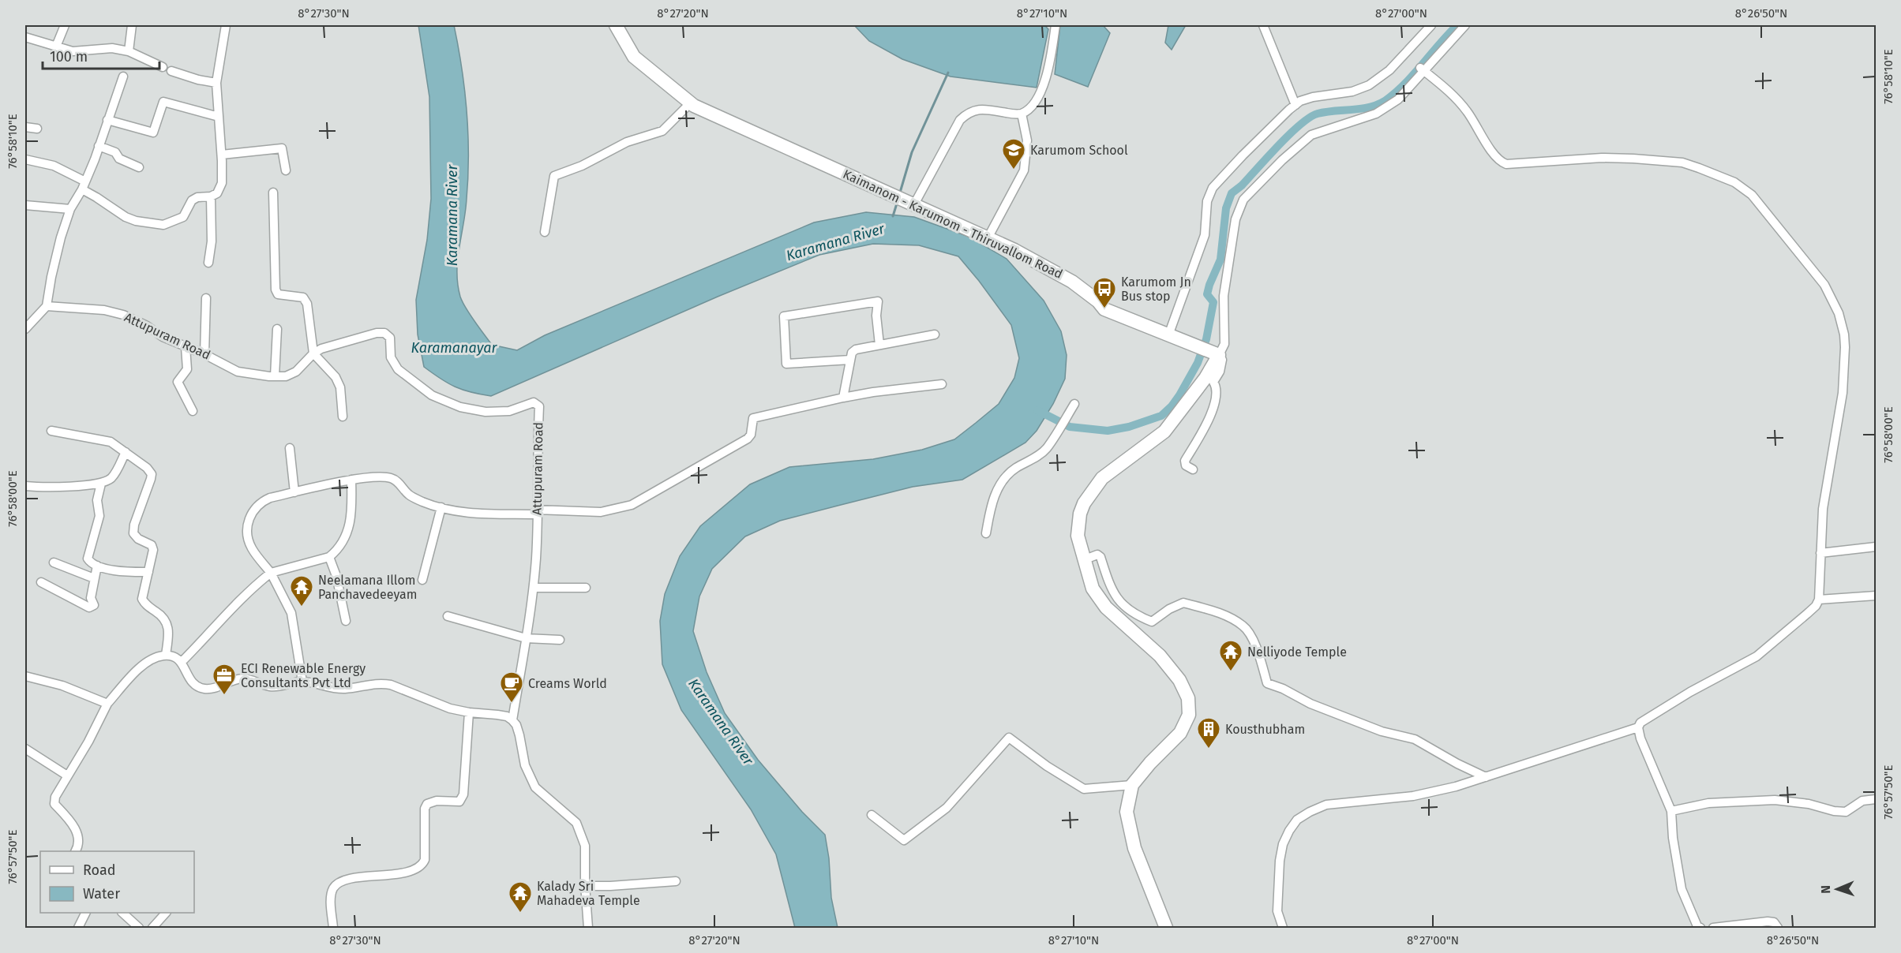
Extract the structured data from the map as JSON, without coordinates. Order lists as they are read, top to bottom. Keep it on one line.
{"streets":{"main road":["Kaimanom - Karumom - Thiruvallom Road"],"street":["Attupuram Road"]},"water":["Karamana River","Karamanayar"],"places":{"school or university":["Karumom School"],"bus stop":["Karumom Jn Bus stop"],"temple":["Neelamana Illom Panchavedeeyam","Nelliyode Temple","Kalady Sri Mahadeva Temple"],"office":["ECI Renewable Energy Consultants Pvt Ltd"],"cafe":["Creams World"],"building":["Kousthubham"]},"legend":["Road","Water"],"scale_bar":"100 m","north":"left","coordinates":["8°27'30\"N","8°27'20\"N","8°27'10\"N","8°27'00\"N","8°26'50\"N","76°58'10\"E","76°58'00\"E","76°57'50\"E"]}
